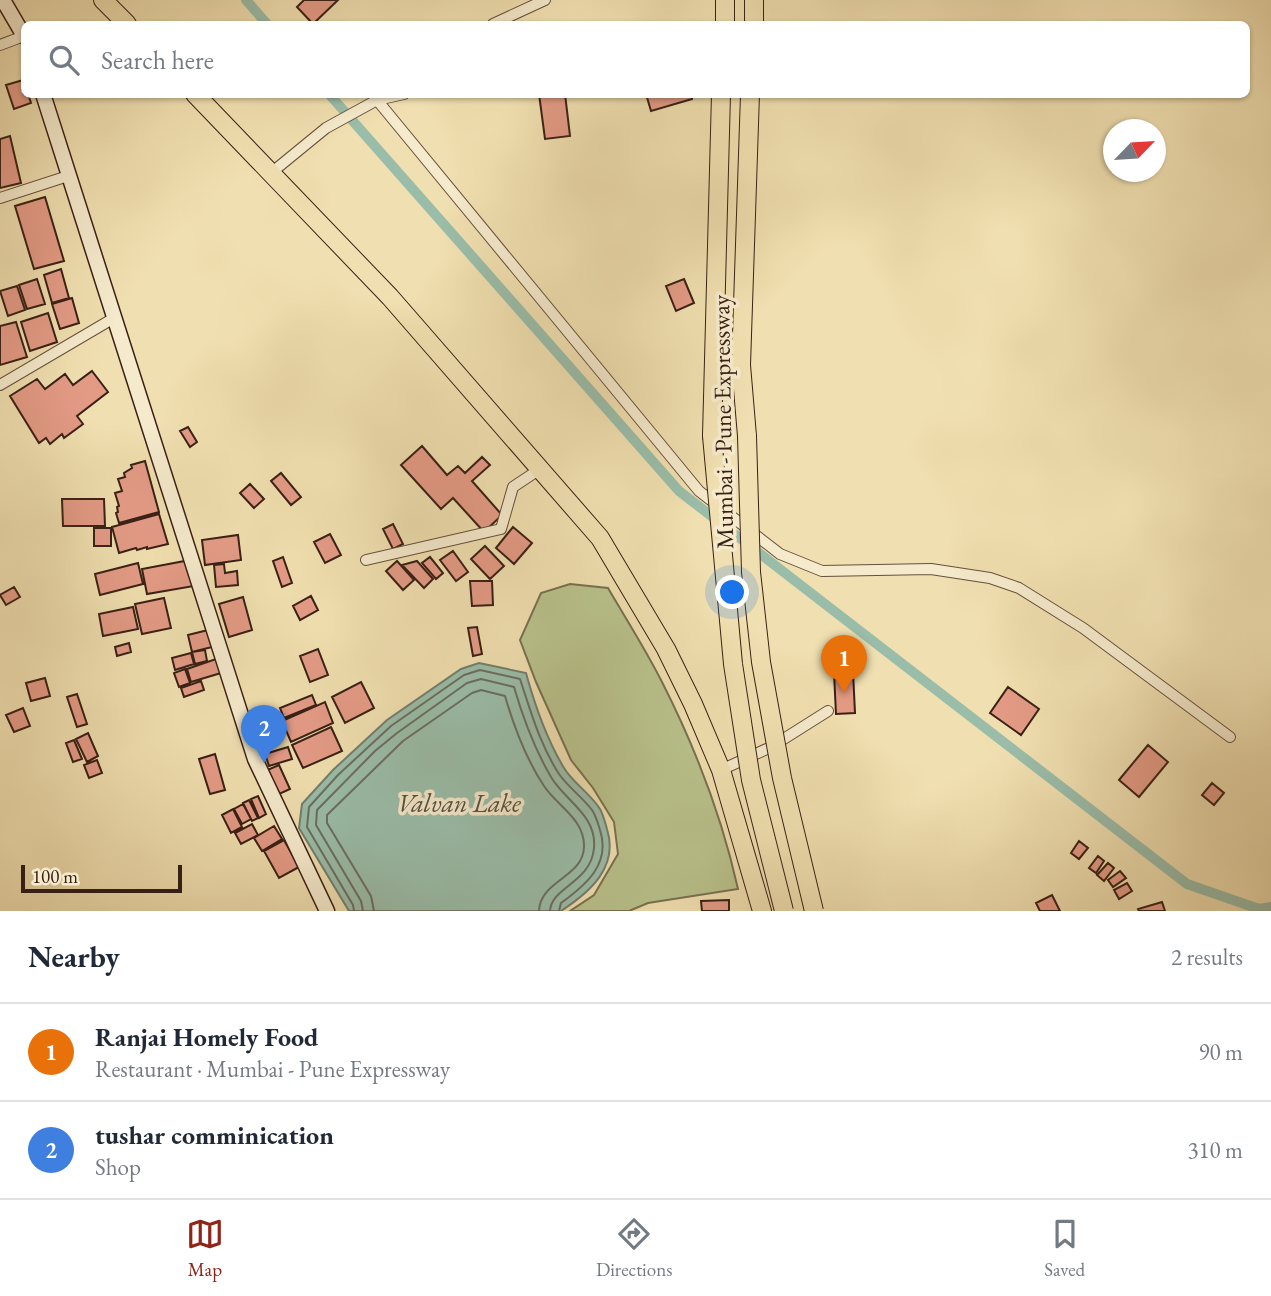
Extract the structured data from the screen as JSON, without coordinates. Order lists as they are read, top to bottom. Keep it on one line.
{"streets":{"highway":["Mumbai - Pune Expressway"]},"water":["Valvan Lake"],"scale_bar":"100 m","north":"top right","page":{"search":"Search here","pins":["1","2"],"scale":"100 m","heading":["Nearby","2 results"],"list":[{"mark":"1","name":"Ranjai Homely Food","note":"Restaurant · Mumbai - Pune Expressway","value":"90 m"},{"mark":"2","name":"tushar comminication","note":"Shop","value":"310 m"}],"nav":["Map","Directions","Saved"]}}
